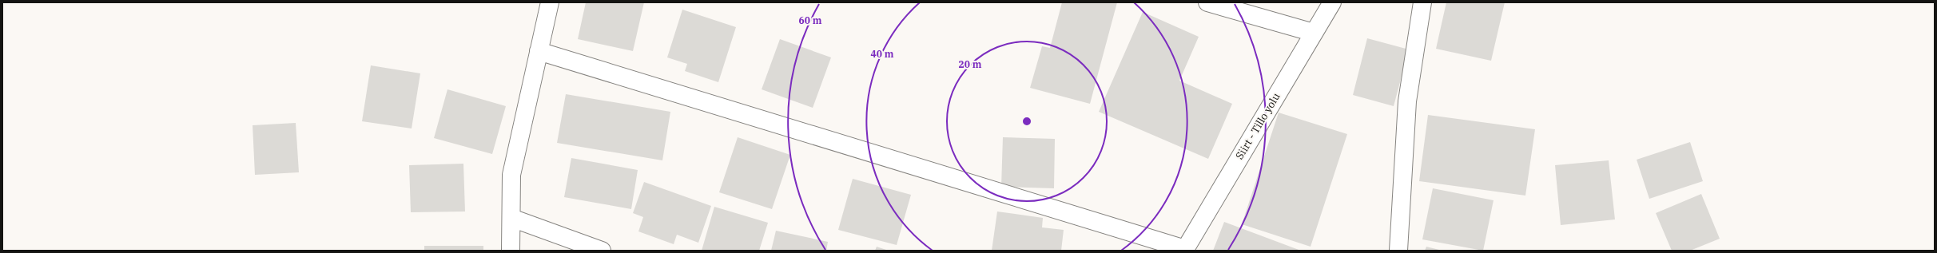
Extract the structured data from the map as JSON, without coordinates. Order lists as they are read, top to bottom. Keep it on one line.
{"streets":{"street":["Siirt - Tillo yolu"]},"rings":["60 m","40 m","20 m"]}
